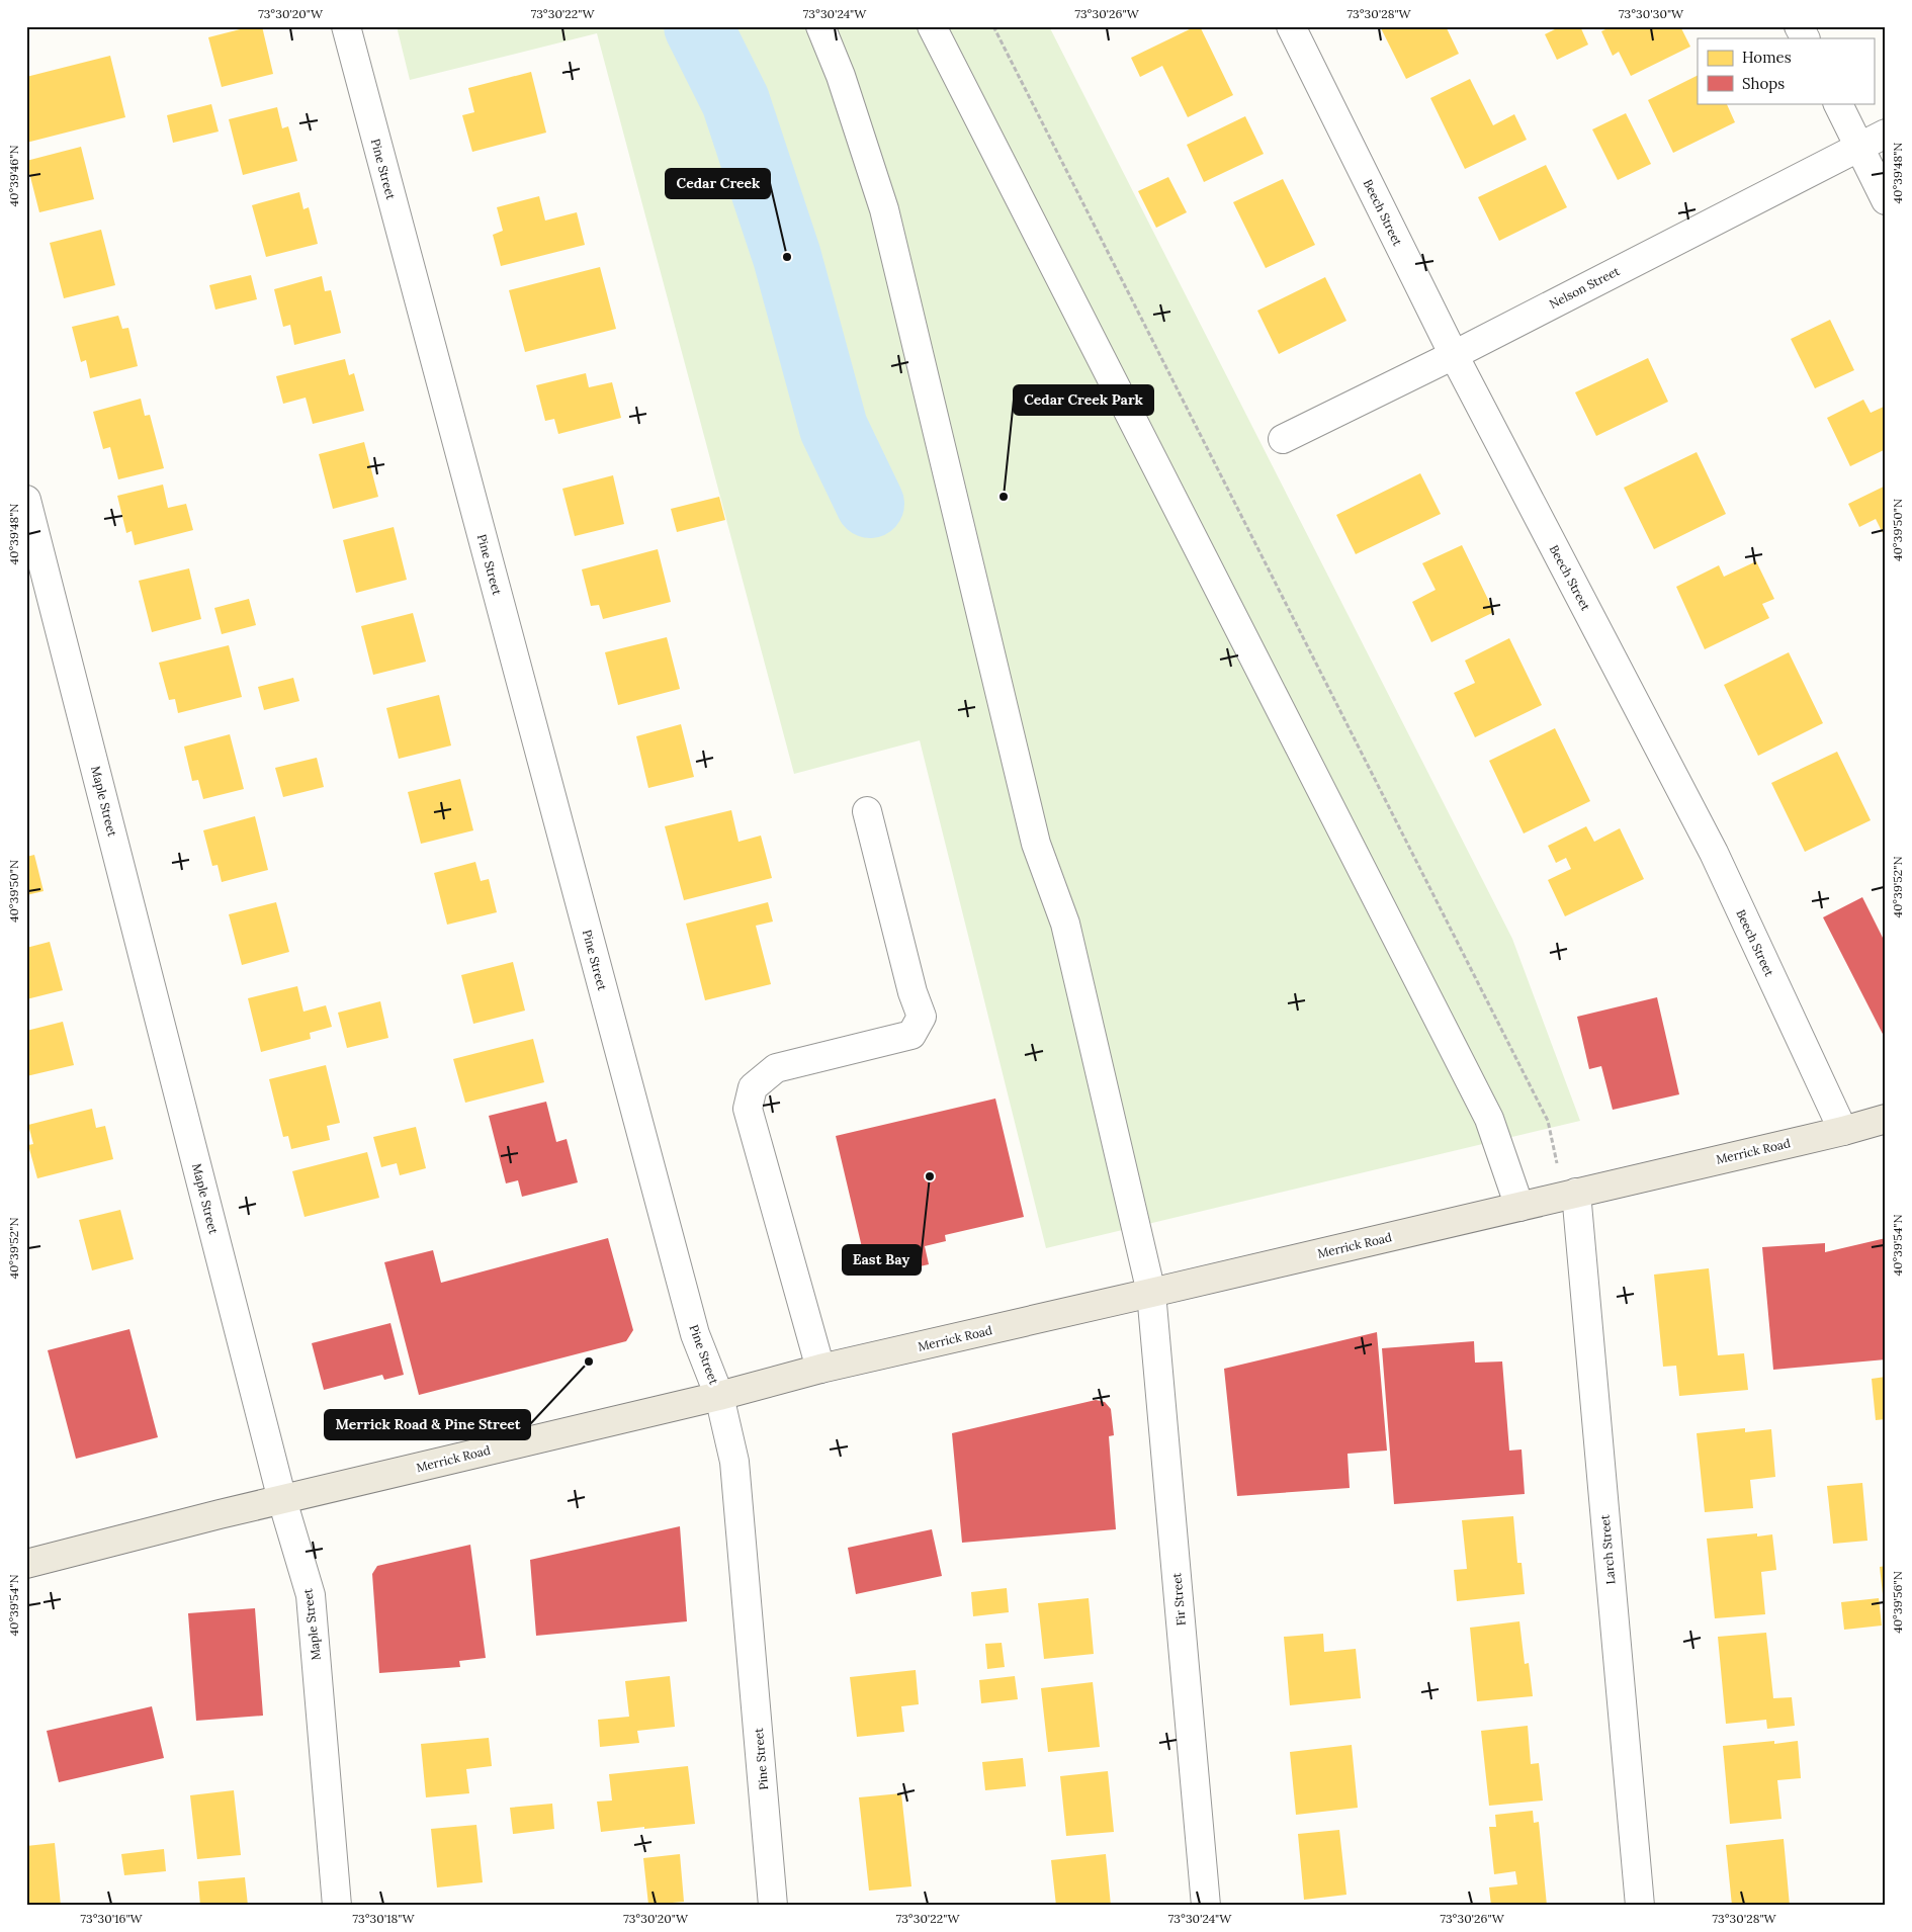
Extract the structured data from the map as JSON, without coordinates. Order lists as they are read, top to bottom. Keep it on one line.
{"streets":{"main road":["Merrick Road"],"street":["Pine Street","Beech Street","Nelson Street","Maple Street","Larch Street","Fir Street"]},"crossings":[["Pine Street","Merrick Road"],["Beech Street","Nelson Street"],["Beech Street","Merrick Road"],["Maple Street","Merrick Road"],["Merrick Road","Larch Street"],["Merrick Road","Fir Street"]],"places":["Cedar Creek","Cedar Creek Park","East Bay","Merrick Road & Pine Street"],"legend":["Homes","Shops"],"coordinates":["73°30'20\"W","73°30'22\"W","73°30'24\"W","73°30'26\"W","73°30'28\"W","73°30'30\"W","40°39'48\"N","40°39'46\"N","40°39'50\"N","40°39'52\"N","40°39'54\"N","40°39'56\"N","73°30'16\"W","73°30'18\"W"]}
